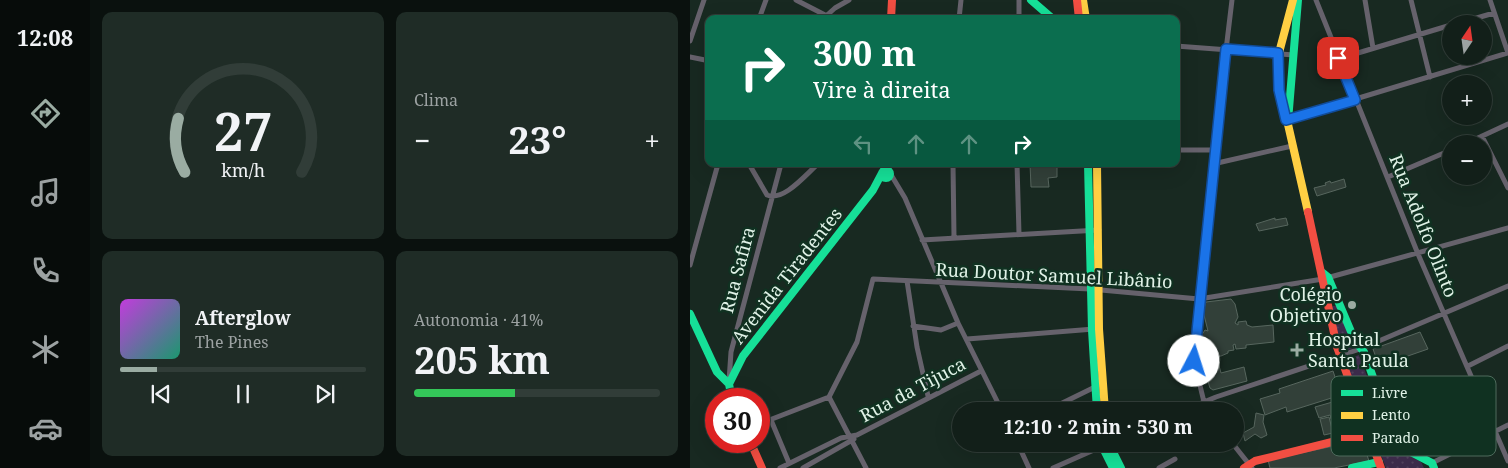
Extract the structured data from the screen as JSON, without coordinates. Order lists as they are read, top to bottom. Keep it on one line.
{"streets":{"street":["Rua Adolfo Olinto","Rua Safira","Avenida Tiradentes","Rua Doutor Samuel Libânio","Rua da Tijuca"]},"crossings":[["Rua Adolfo Olinto","Rua Doutor Samuel Libânio"],["Rua Safira","Avenida Tiradentes"]],"places":{"other":["Colégio Objetivo"],"health":["Hospital Santa Paula"]},"legend":["Livre","Lento","Parado"],"north":"top","page":{"tabs":"12:08","tile":["Clima",["Autonomia · 41%","205 km"]],"map_buttons":["+","−"],"turn":["300 m","Vire à direita"],"heat":["−","23°","+"],"song":["Afterglow","The Pines"],"limit":"30","trip":"12:10 · 2 min · 530 m","gauge":["27","km/h"]}}
